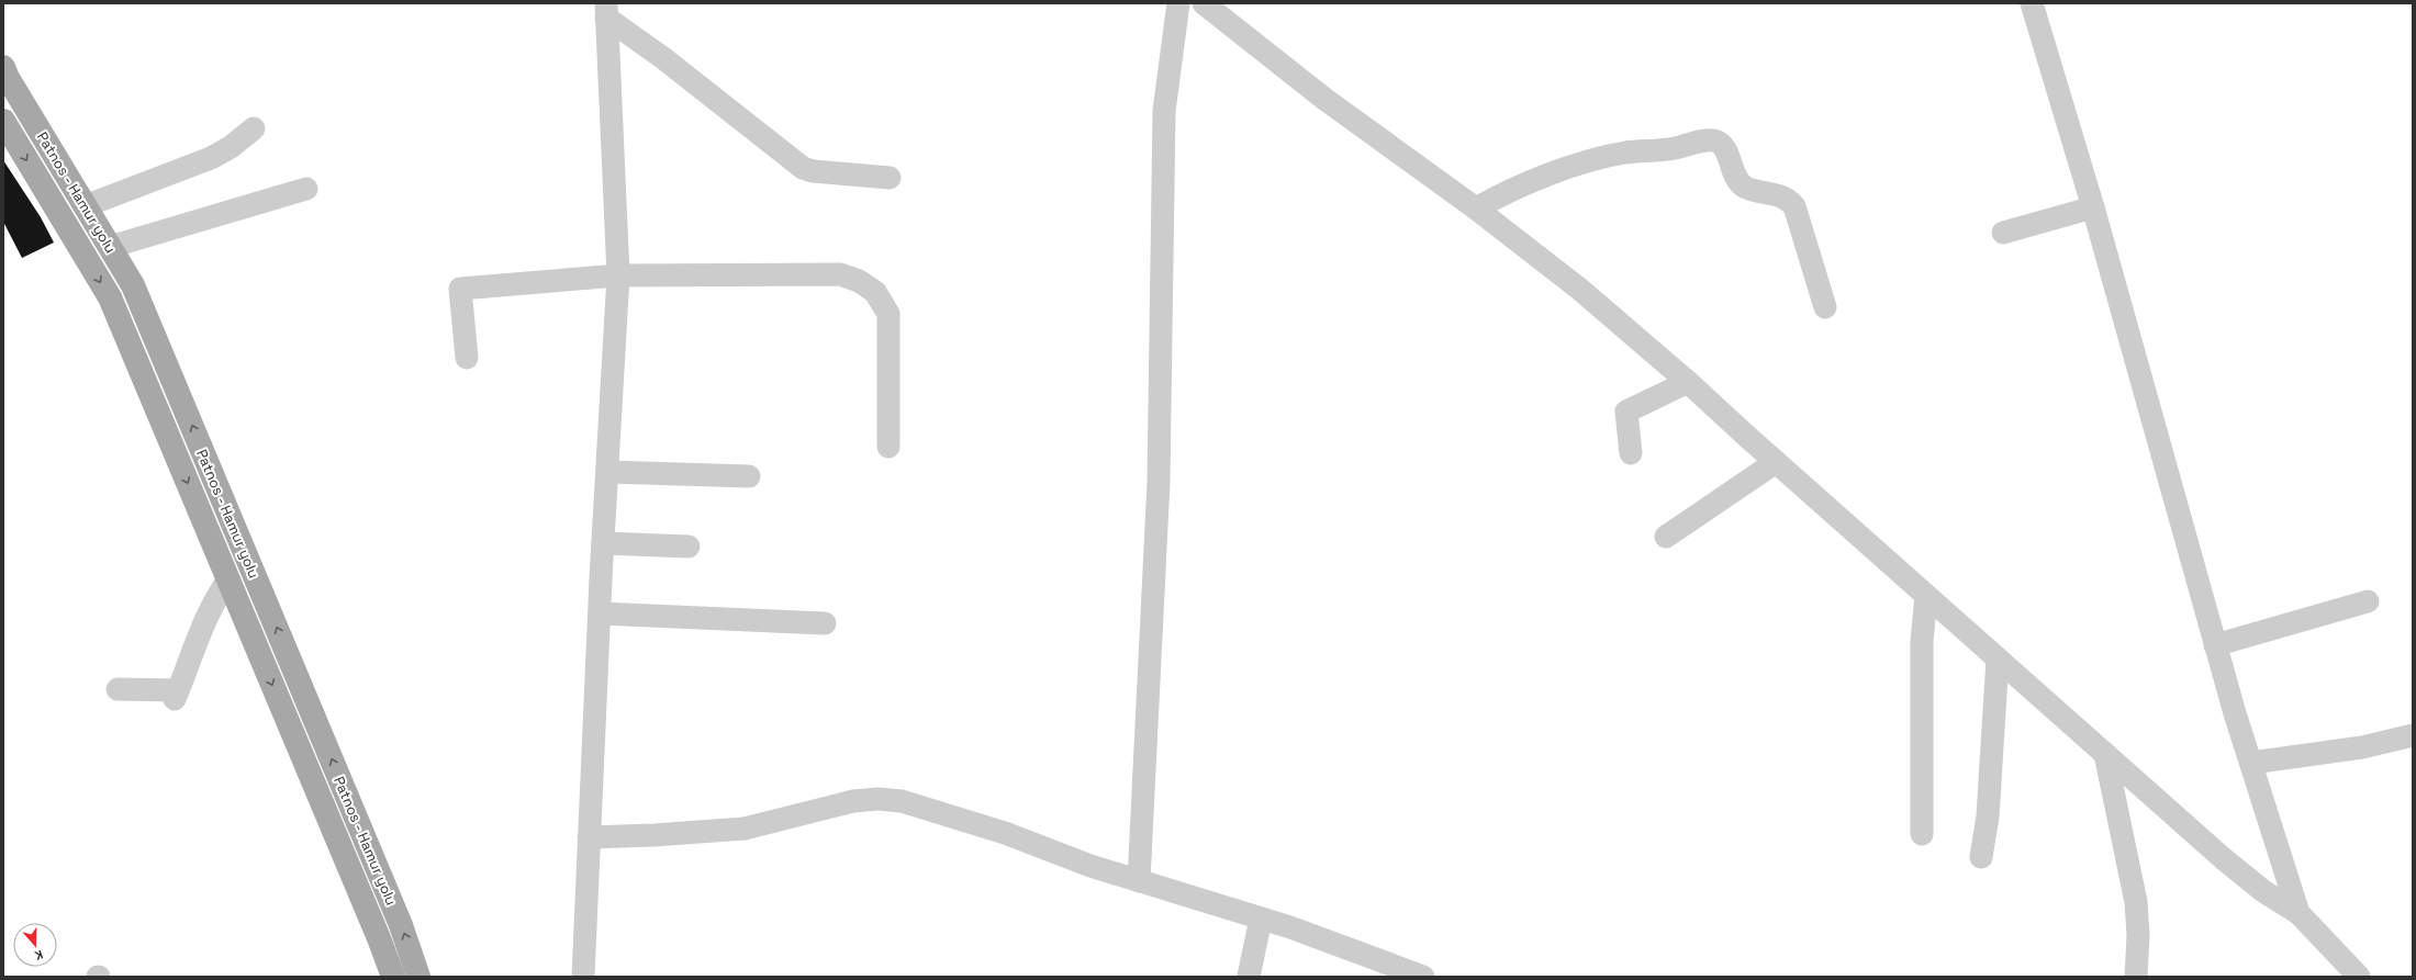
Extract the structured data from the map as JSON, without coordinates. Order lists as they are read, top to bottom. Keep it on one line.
{"streets":{"main road":["Patnos - Hamur yolu"]},"north":"bottom"}
